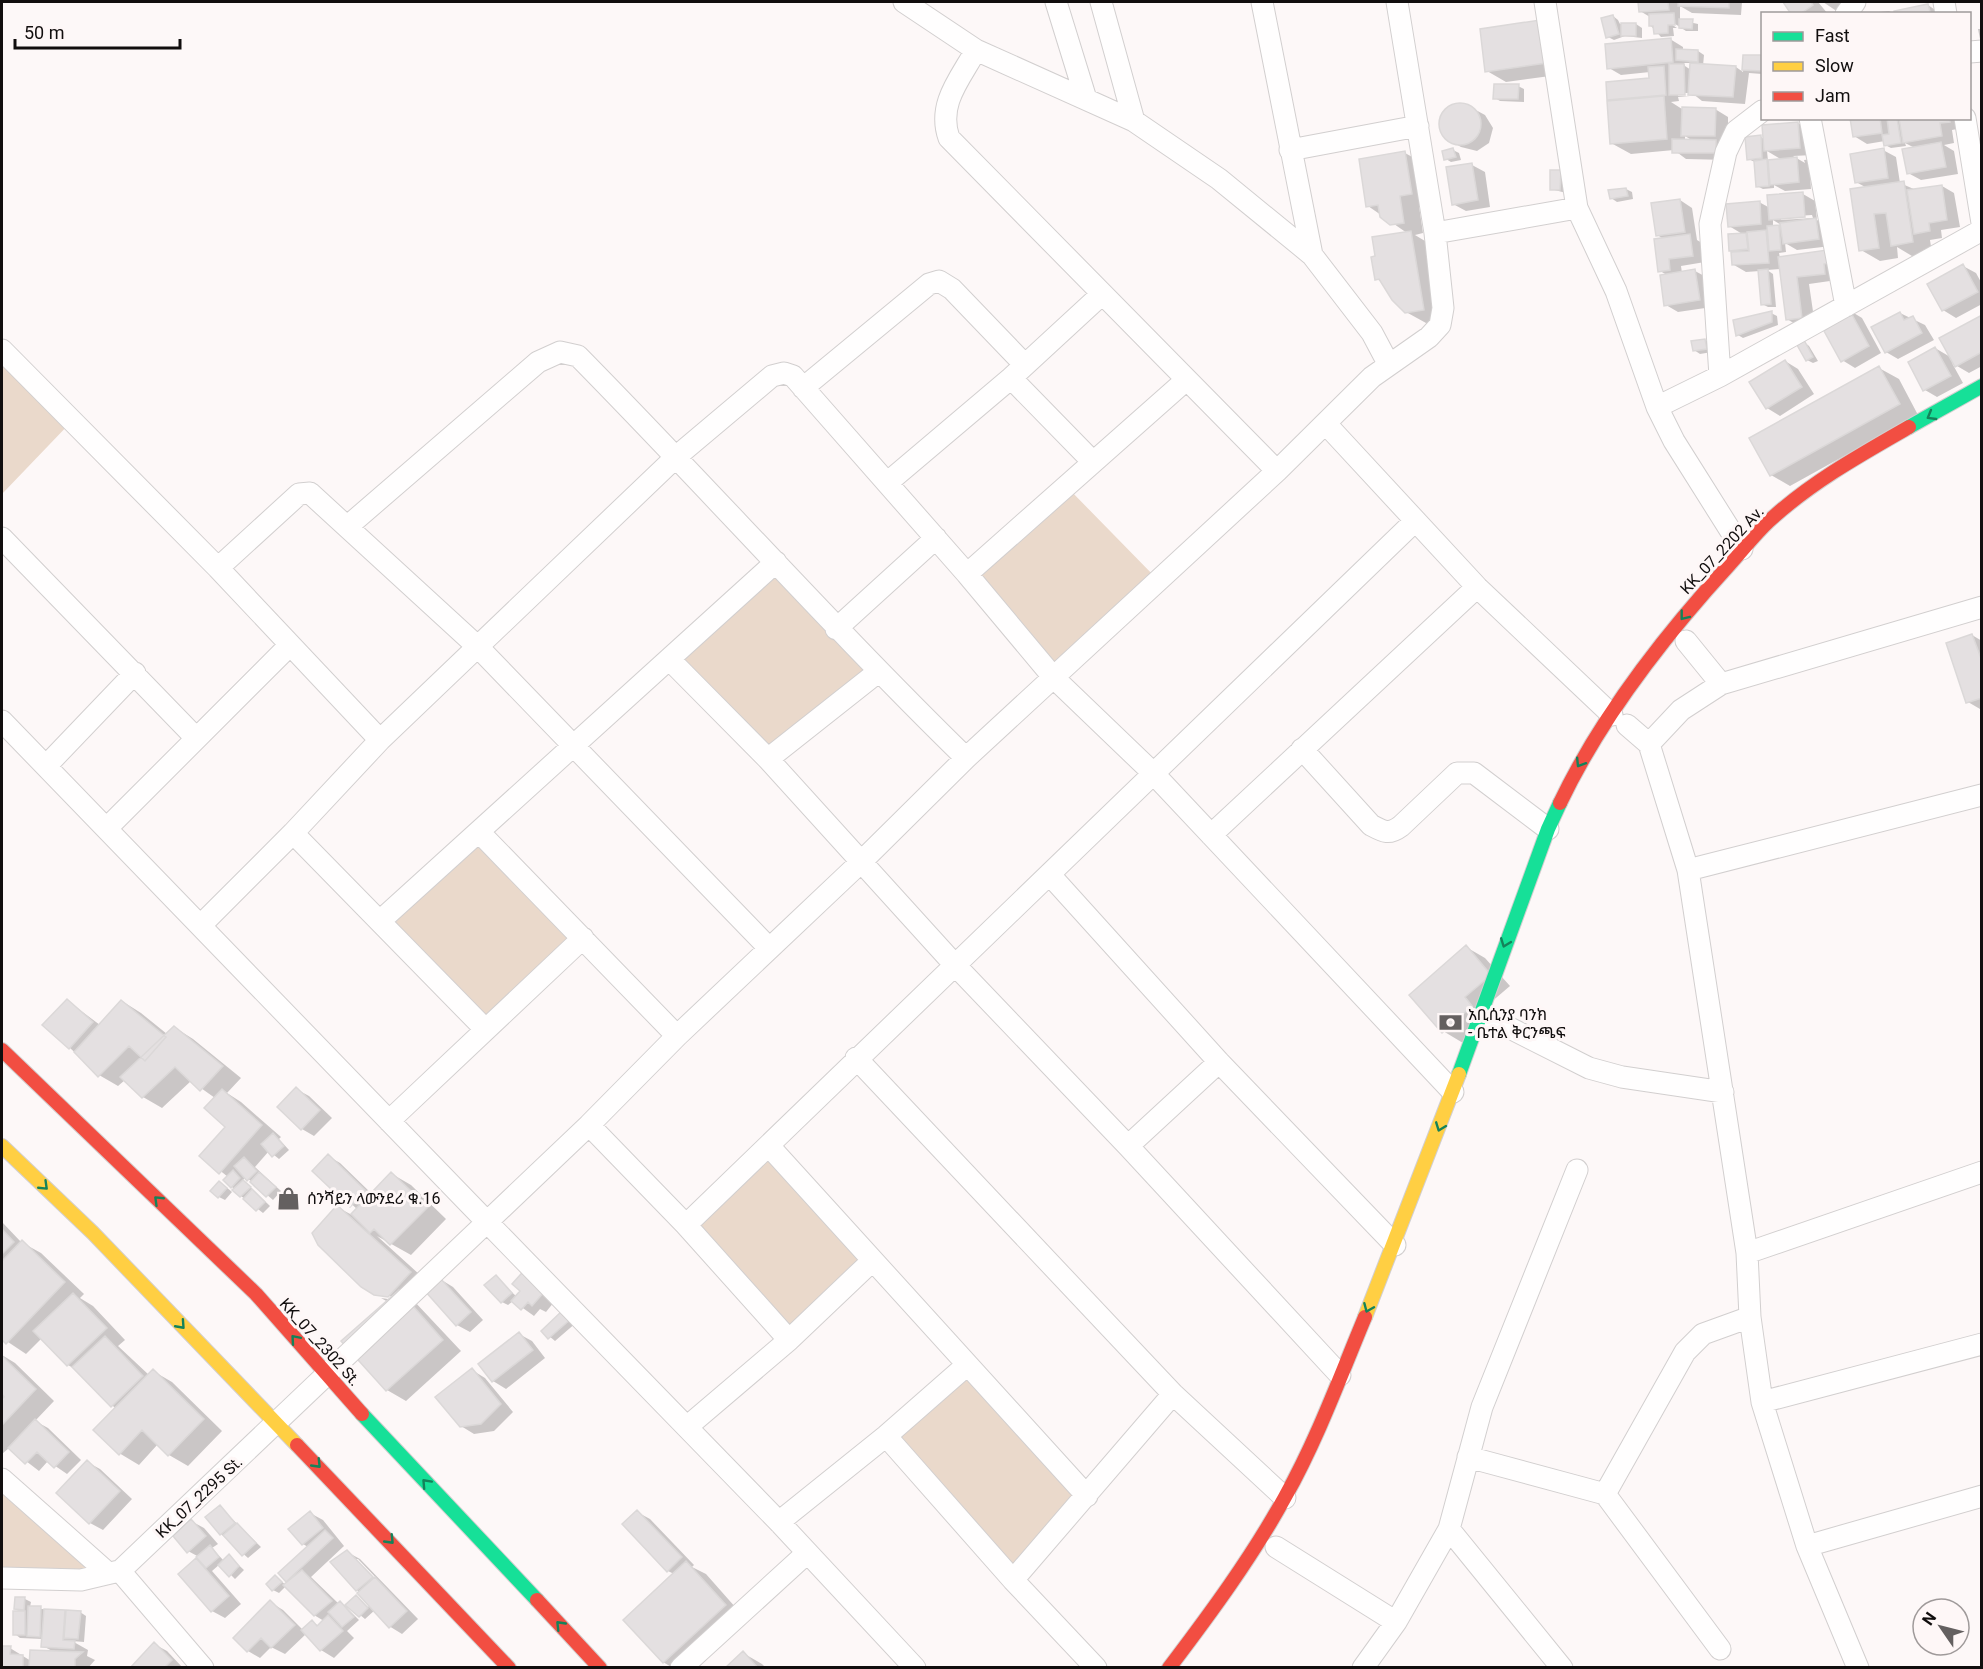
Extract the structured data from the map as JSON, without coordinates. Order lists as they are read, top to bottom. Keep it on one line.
{"streets":{"main road":["KK_07_2202 Av.","KK_07_2302 St."],"street":["KK_07_2295 St."]},"crossings":[["KK_07_2302 St.","KK_07_2295 St."]],"one_way":["KK_07_2202 Av."],"places":{"bank":["አቢሲንያ ባንክ - ቤተል ቅርንጫፍ"],"shop":["ሰንሻይን ላውንደሪ ቁ.16"]},"legend":["Fast","Slow","Jam"],"scale_bar":"50 m","north":"top left"}
